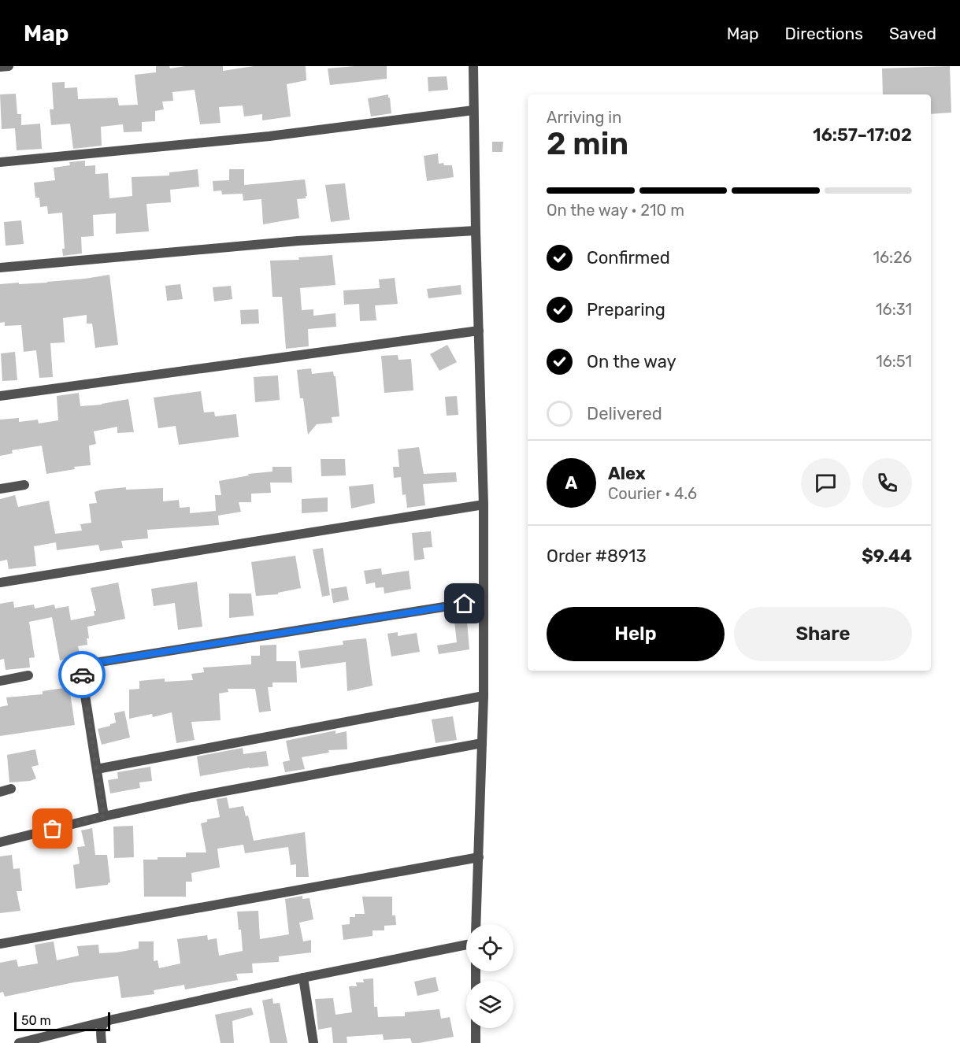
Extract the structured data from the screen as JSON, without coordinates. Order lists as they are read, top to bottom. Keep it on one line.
{"scale_bar":"50 m","page":{"header":"Map","nav":["Map","Directions","Saved"],"heading":["2 min","Arriving in","16:57–17:02"],"panel":["Alex","Courier · 4.6","Order #8913","$9.44"],"bar":"On the way · 210 m","list":[["Confirmed","16:26"],["Preparing","16:31"],["On the way","16:51"],"Delivered"],"round":"A","buttons":["Help","Share"],"scale":"50 m"}}
